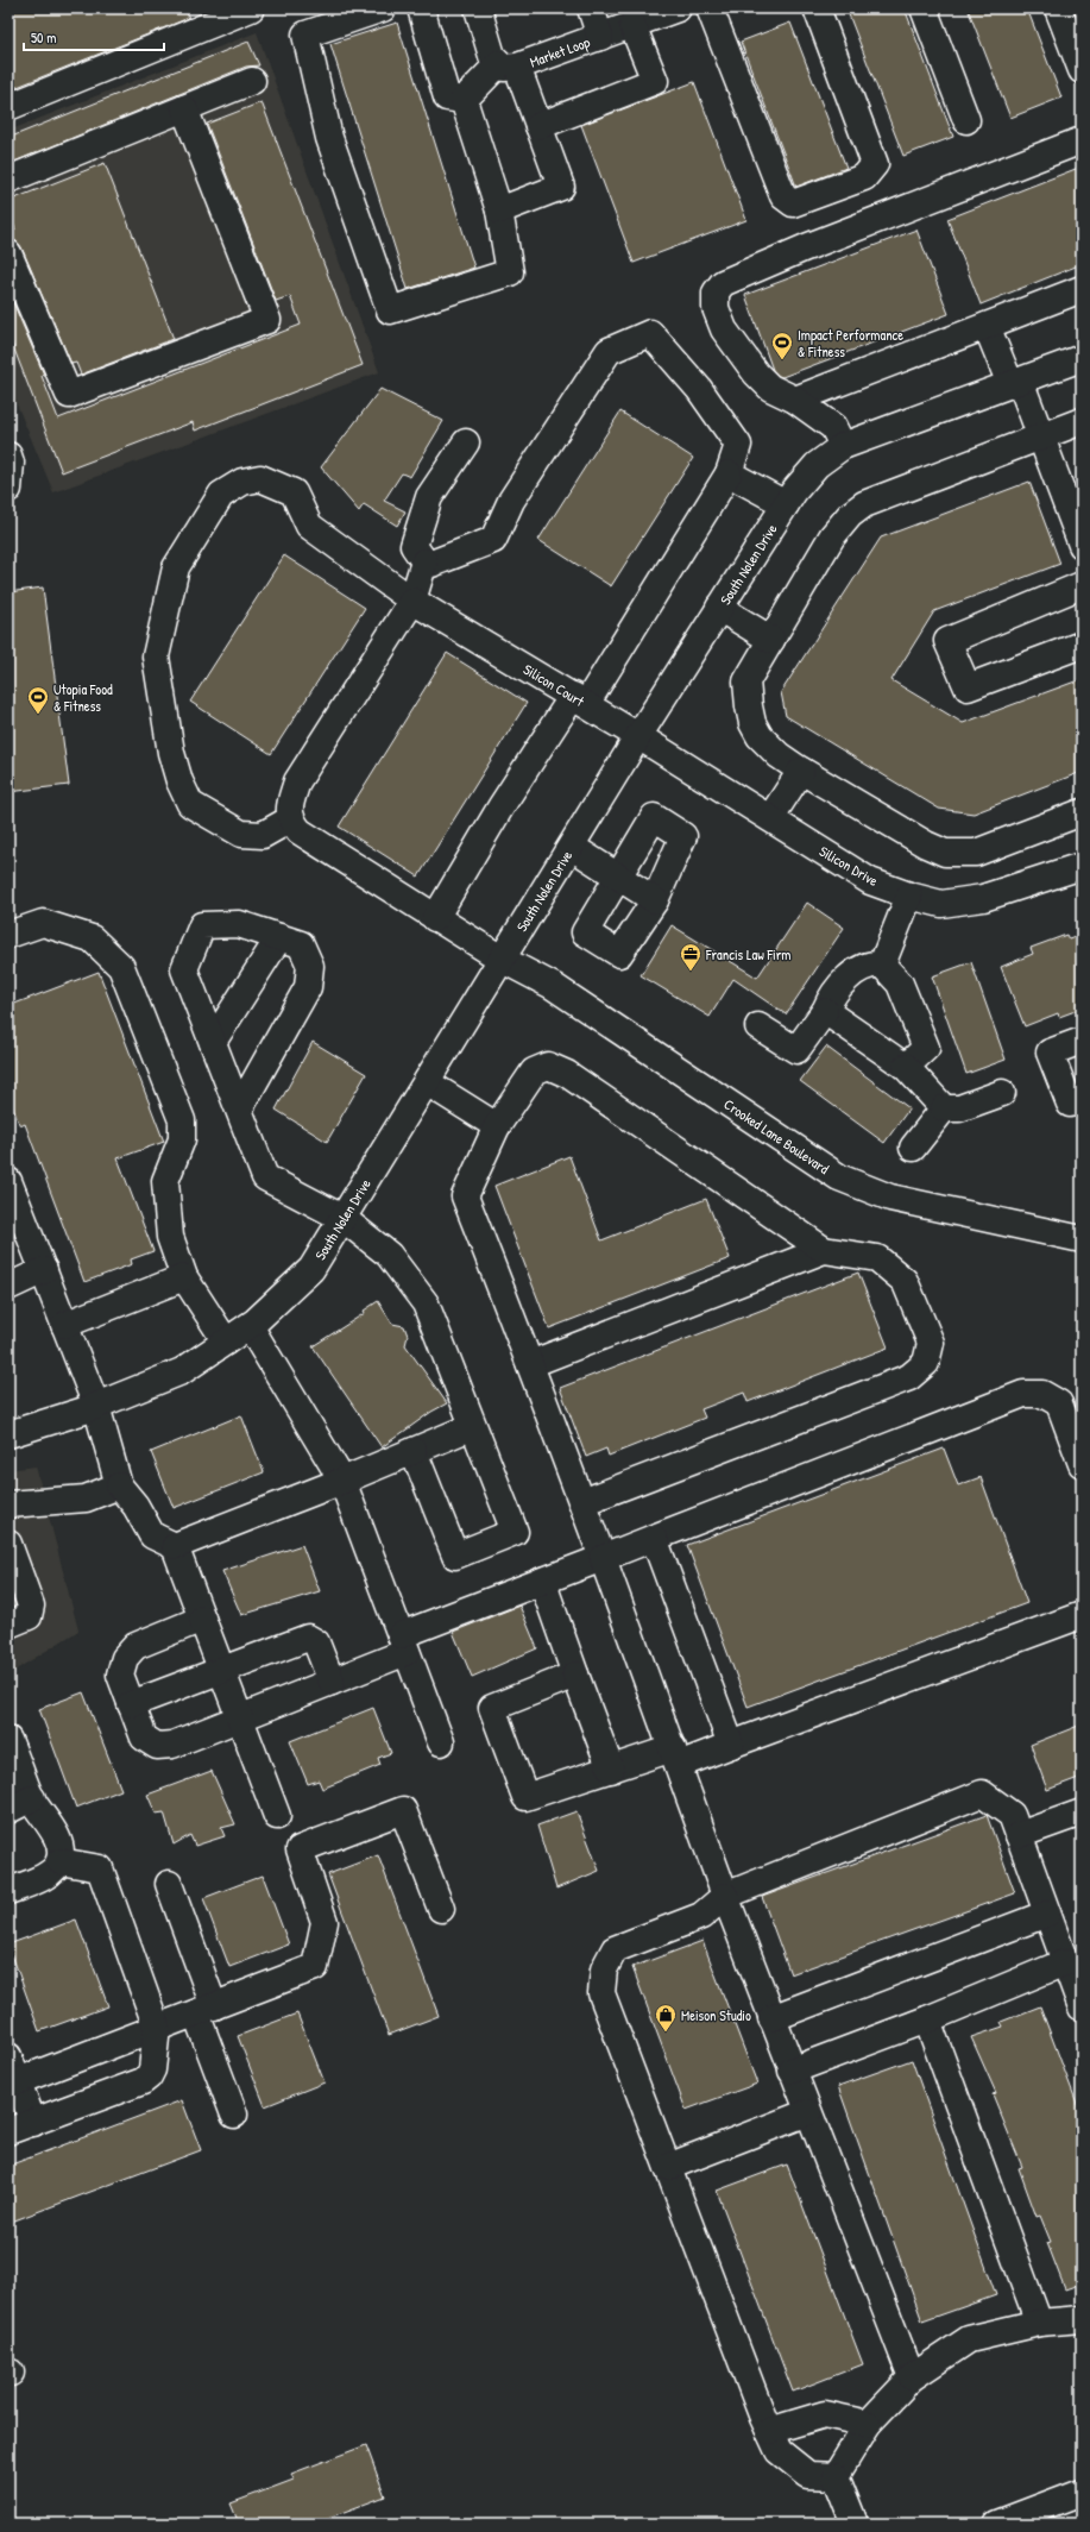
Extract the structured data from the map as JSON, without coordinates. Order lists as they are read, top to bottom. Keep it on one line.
{"streets":{"street":["Market Loop","South Nolen Drive","Silicon Court","Silicon Drive","Crooked Lane Boulevard"]},"crossings":[["South Nolen Drive","Silicon Court"],["South Nolen Drive","Silicon Drive"],["South Nolen Drive","Crooked Lane Boulevard"],["Silicon Court","Silicon Drive"],["Silicon Court","Crooked Lane Boulevard"]],"places":{"sports":["Impact Performance & Fitness","Utopia Food & Fitness"],"office":["Francis Law Firm"],"shop":["Meison Studio"]},"scale_bar":"50 m"}
